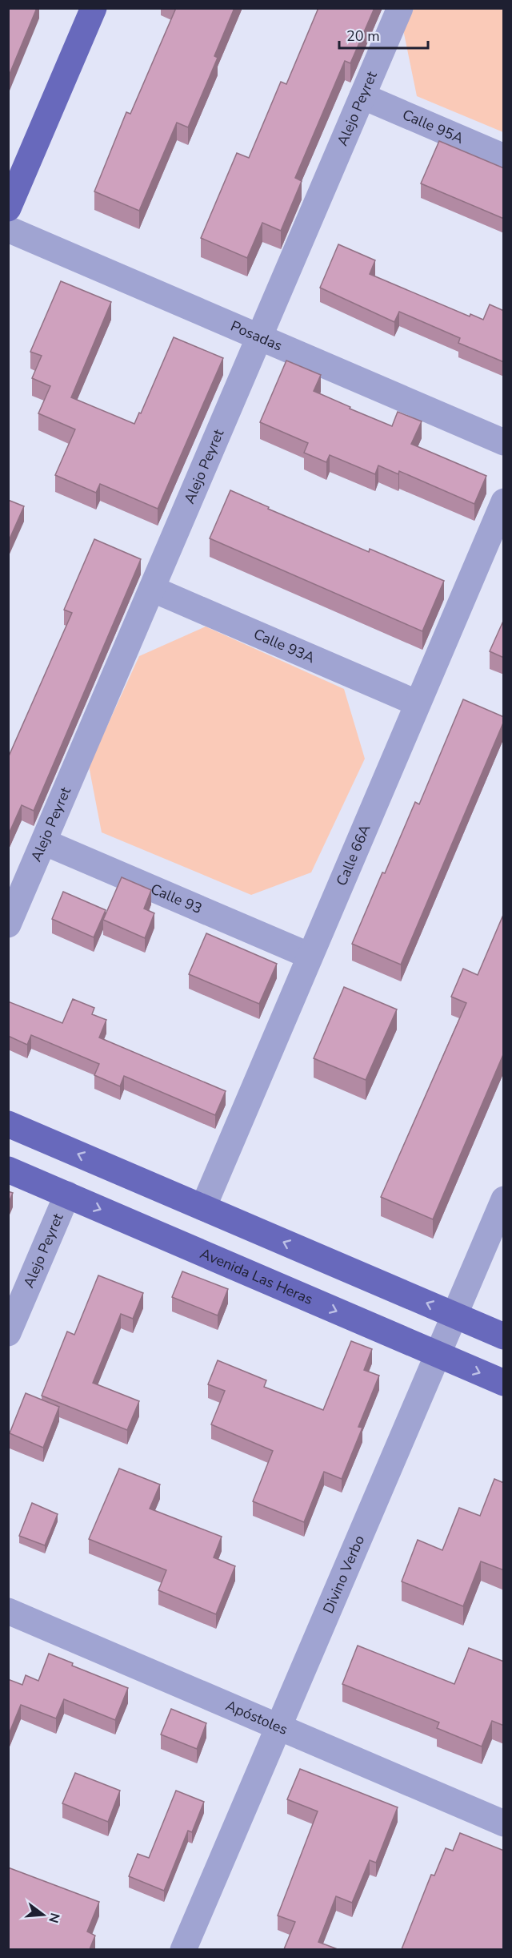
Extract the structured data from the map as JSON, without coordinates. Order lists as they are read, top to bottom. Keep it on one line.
{"streets":{"main road":["Avenida Las Heras"],"street":["Alejo Peyret","Calle 95A","Posadas","Calle 93A","Calle 66A","Calle 93","Divino Verbo","Apóstoles"]},"crossings":[["Alejo Peyret","Calle 95A"],["Alejo Peyret","Posadas"],["Alejo Peyret","Calle 93A"],["Alejo Peyret","Calle 93"],["Alejo Peyret","Avenida Las Heras"],["Calle 93A","Calle 66A"],["Calle 66A","Calle 93"],["Avenida Las Heras","Divino Verbo"],["Divino Verbo","Apóstoles"]],"scale_bar":"20 m","north":"right"}
